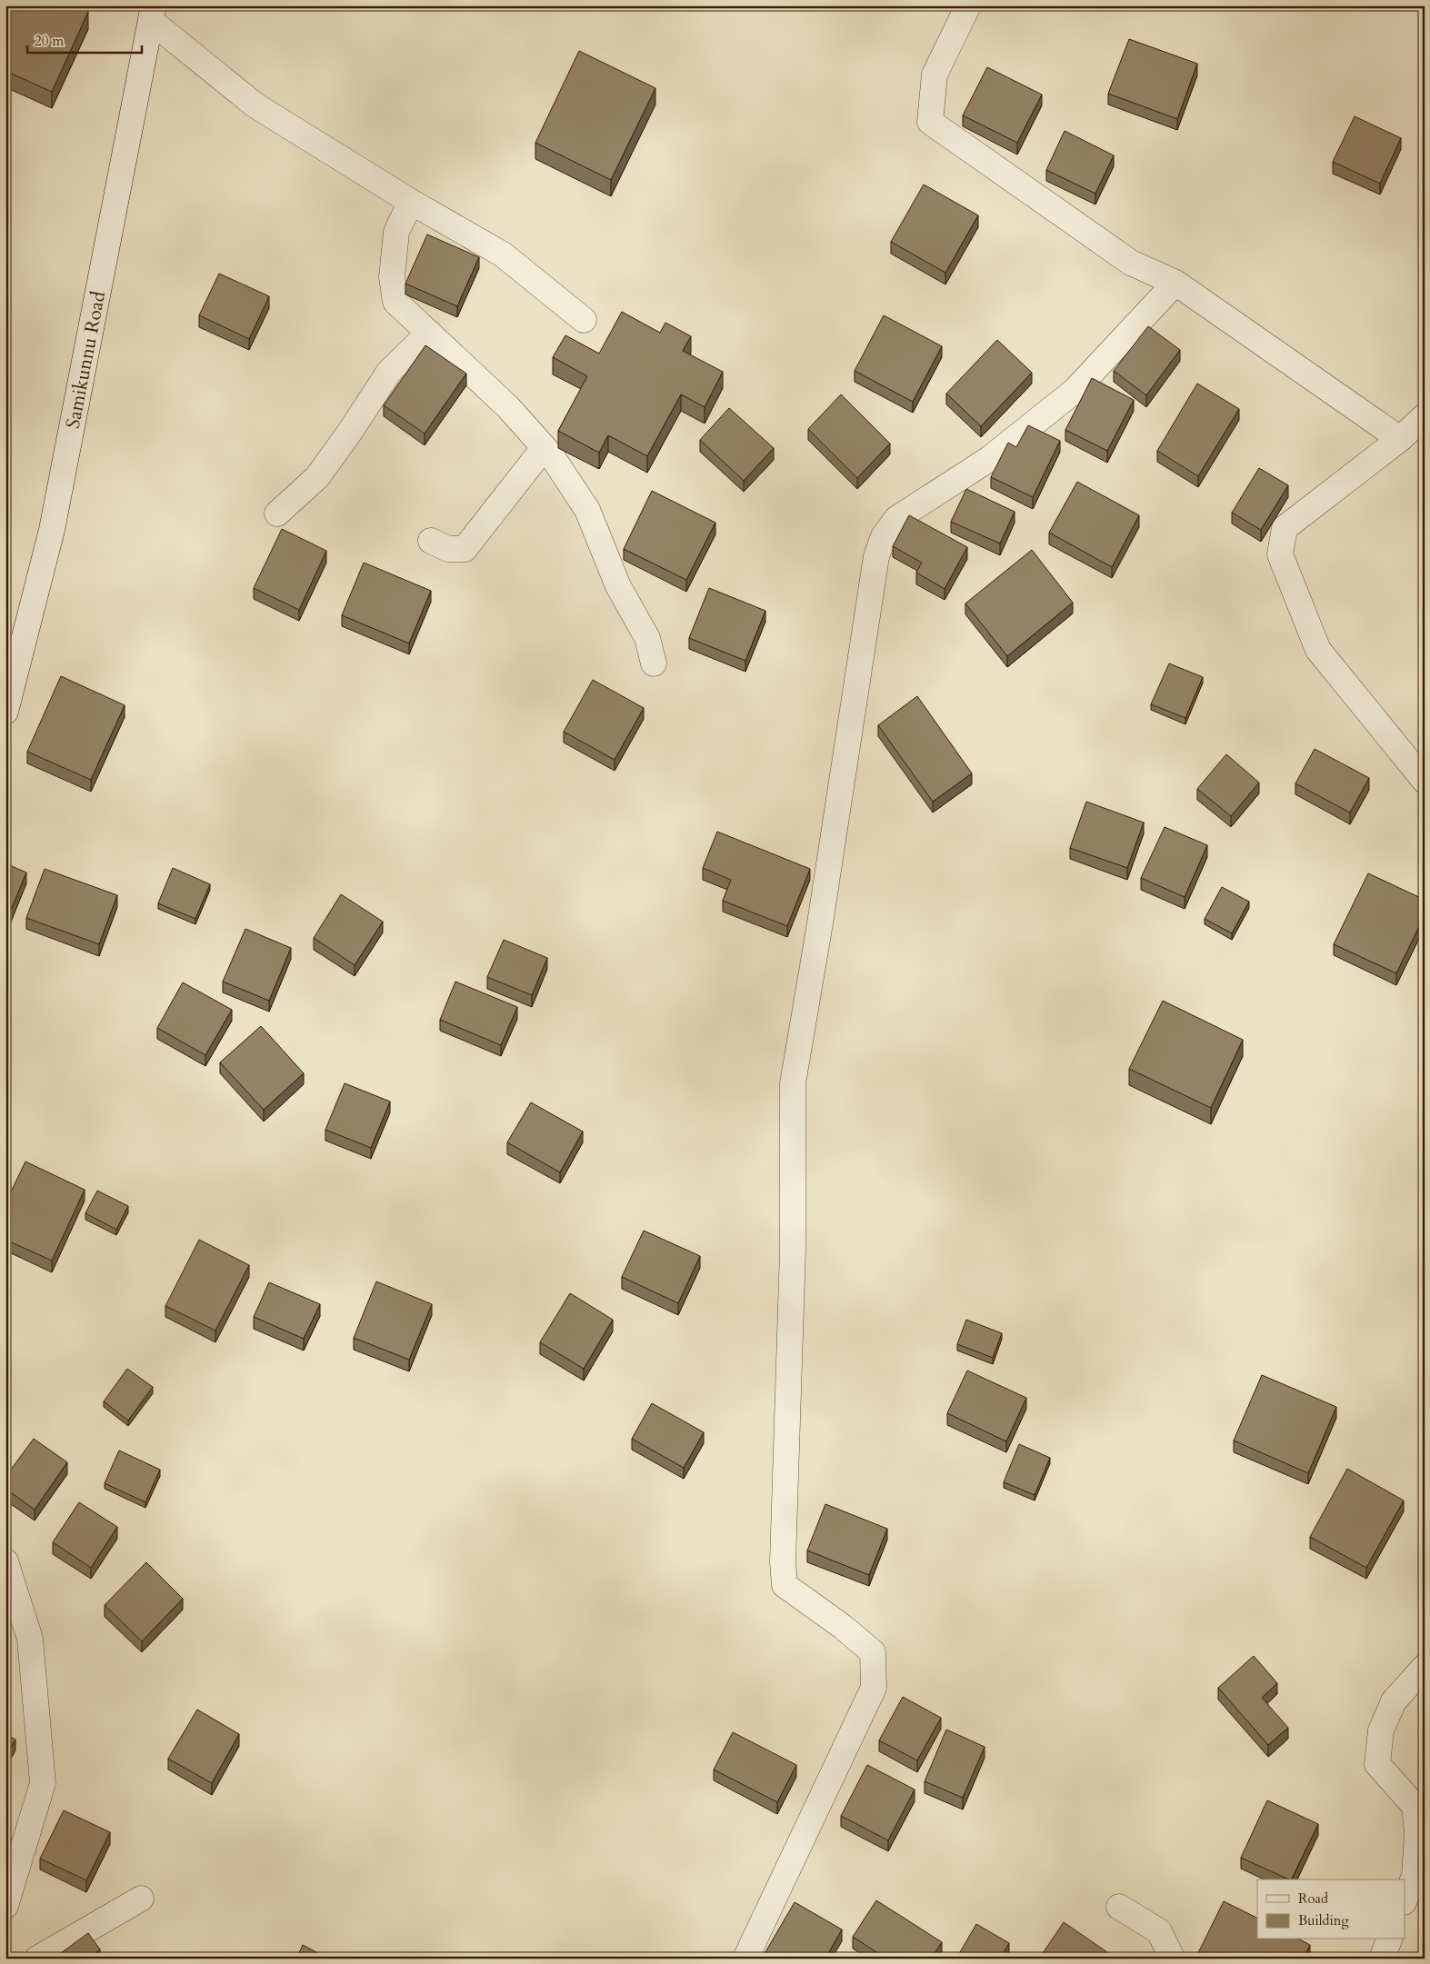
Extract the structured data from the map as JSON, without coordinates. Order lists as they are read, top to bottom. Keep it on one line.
{"streets":{"street":["Samikunnu Road"]},"legend":["Road","Building"],"scale_bar":"20 m"}
